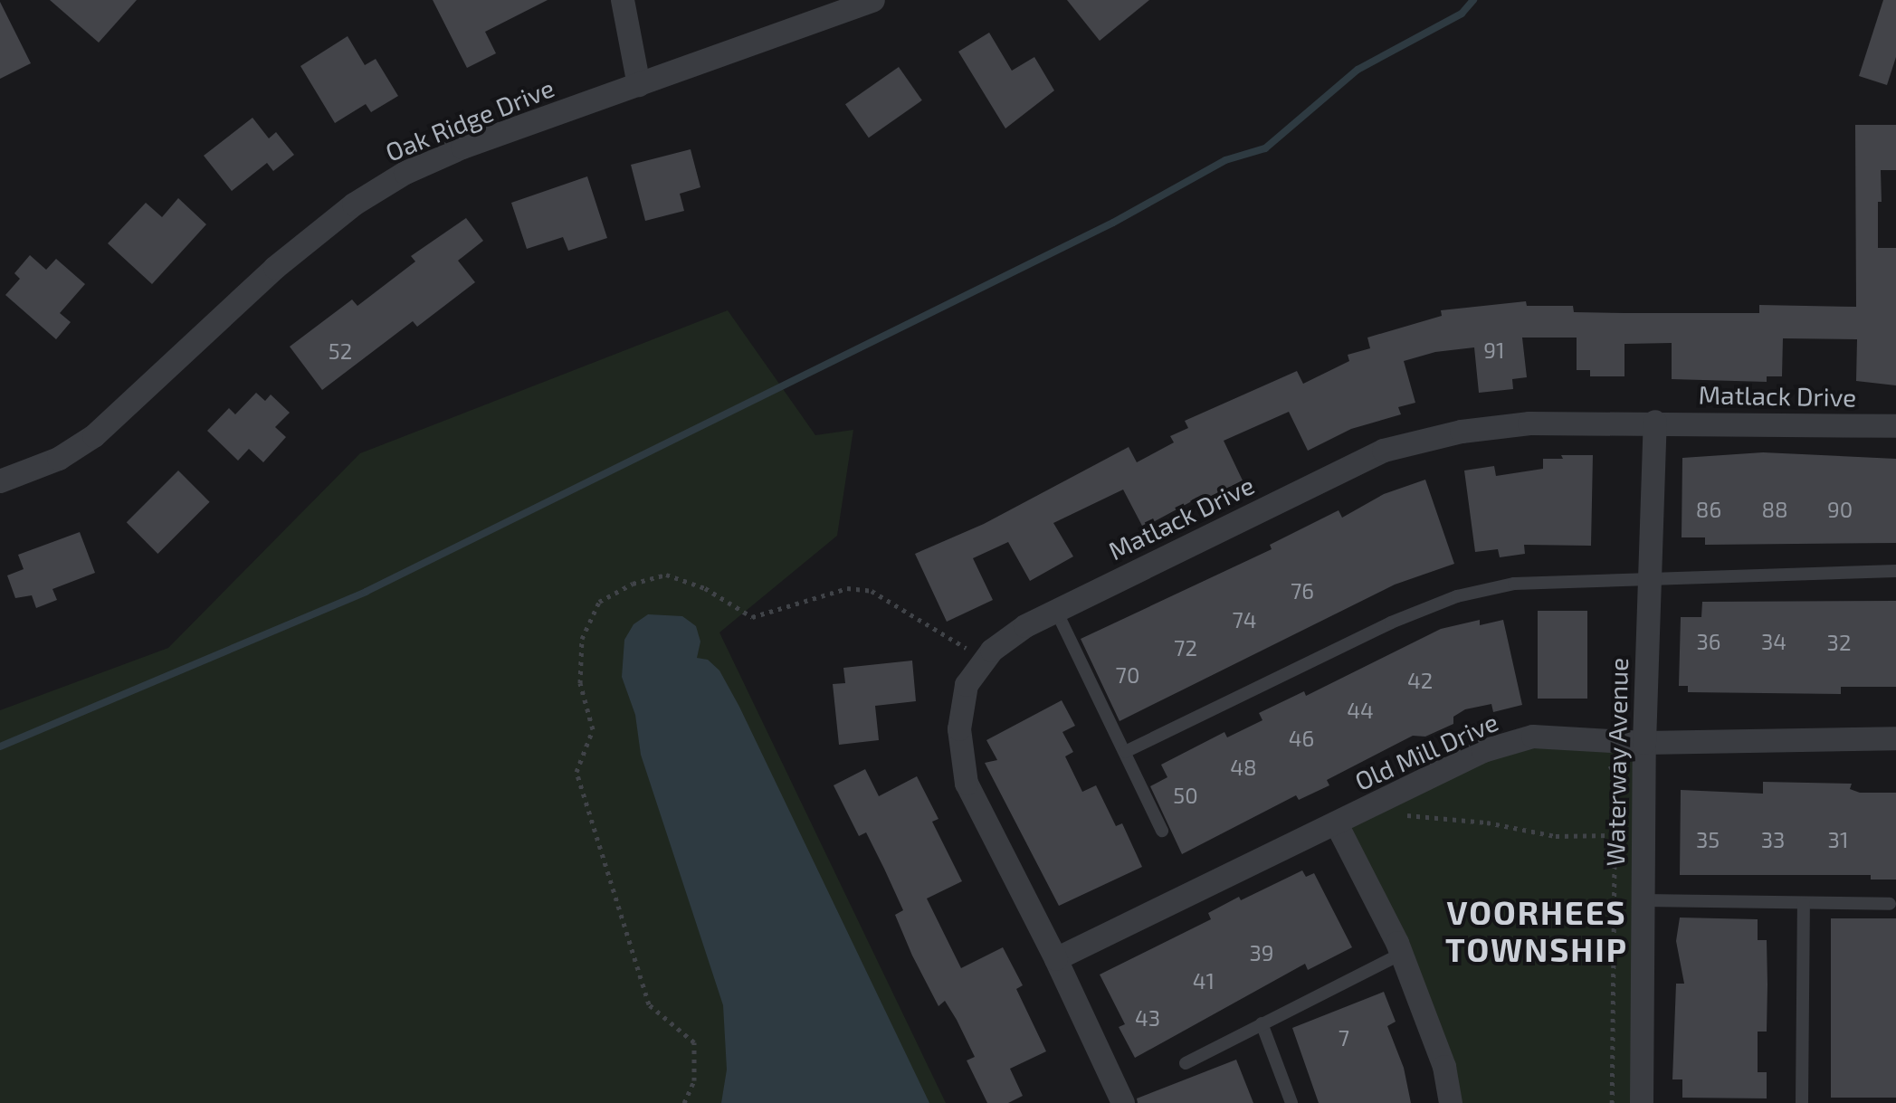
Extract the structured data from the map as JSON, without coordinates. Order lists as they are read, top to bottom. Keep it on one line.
{"streets":{"street":["Oak Ridge Drive","Matlack Drive","Old Mill Drive","Waterway Avenue"]},"crossings":[["Matlack Drive","Old Mill Drive"],["Matlack Drive","Waterway Avenue"],["Old Mill Drive","Waterway Avenue"]],"districts":["VOORHEES TOWNSHIP"],"house_numbers":["91","52","86","88","90","76","74","36","34","32","72","70","42","44","46","48","50","35","33","31","39","41","43","7"]}
